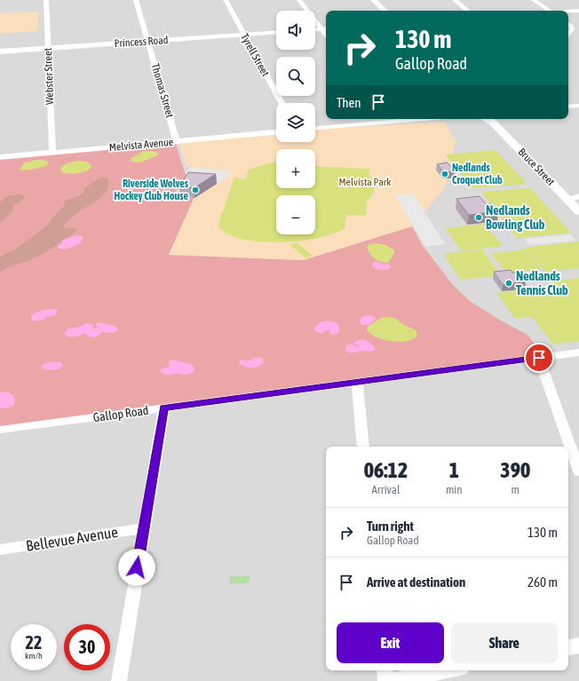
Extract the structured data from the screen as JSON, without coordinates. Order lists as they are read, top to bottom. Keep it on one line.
{"streets":{"street":["Princess Road","Tyrell Street","Webster Street","Thomas Street","Melvista Avenue","Bruce Street","Gallop Road","Bellevue Avenue"]},"crossings":[["Princess Road","Tyrell Street"],["Princess Road","Webster Street"],["Princess Road","Thomas Street"],["Webster Street","Melvista Avenue"],["Thomas Street","Melvista Avenue"]],"parks":["Melvista Park"],"places":["Nedlands Croquet Club","Riverside Wolves Hockey Club House","Nedlands Bowling Club","Nedlands Tennis Club"],"page":{"map_buttons":["+","−"],"turn":["130 m","Gallop Road"],"then":"Then","eta":["06:12","Arrival","1","min","390","m"],"list":[{"name":"Turn right","note":"Gallop Road","value":"130 m"},{"name":"Arrive at destination","value":"260 m"}],"buttons":["Exit","Share"],"speed":"22 km/h","limit":"30"}}
